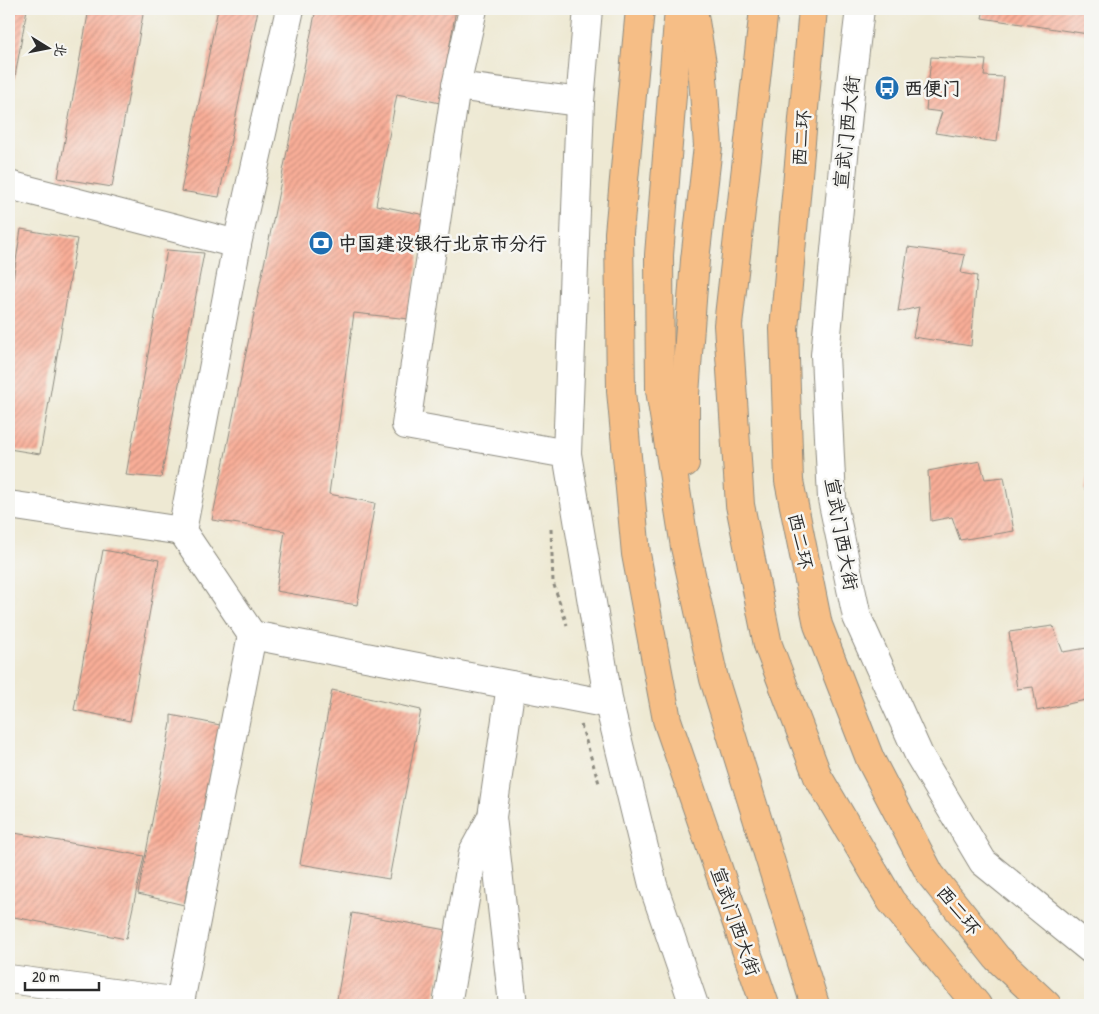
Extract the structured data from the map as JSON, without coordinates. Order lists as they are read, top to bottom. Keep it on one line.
{"streets":{"highway":["宣武门西大街","西二环"]},"places":{"bus stop":["西便门"],"bank":["中国建设银行北京市分行"]},"scale_bar":"20 m","north":"right"}
